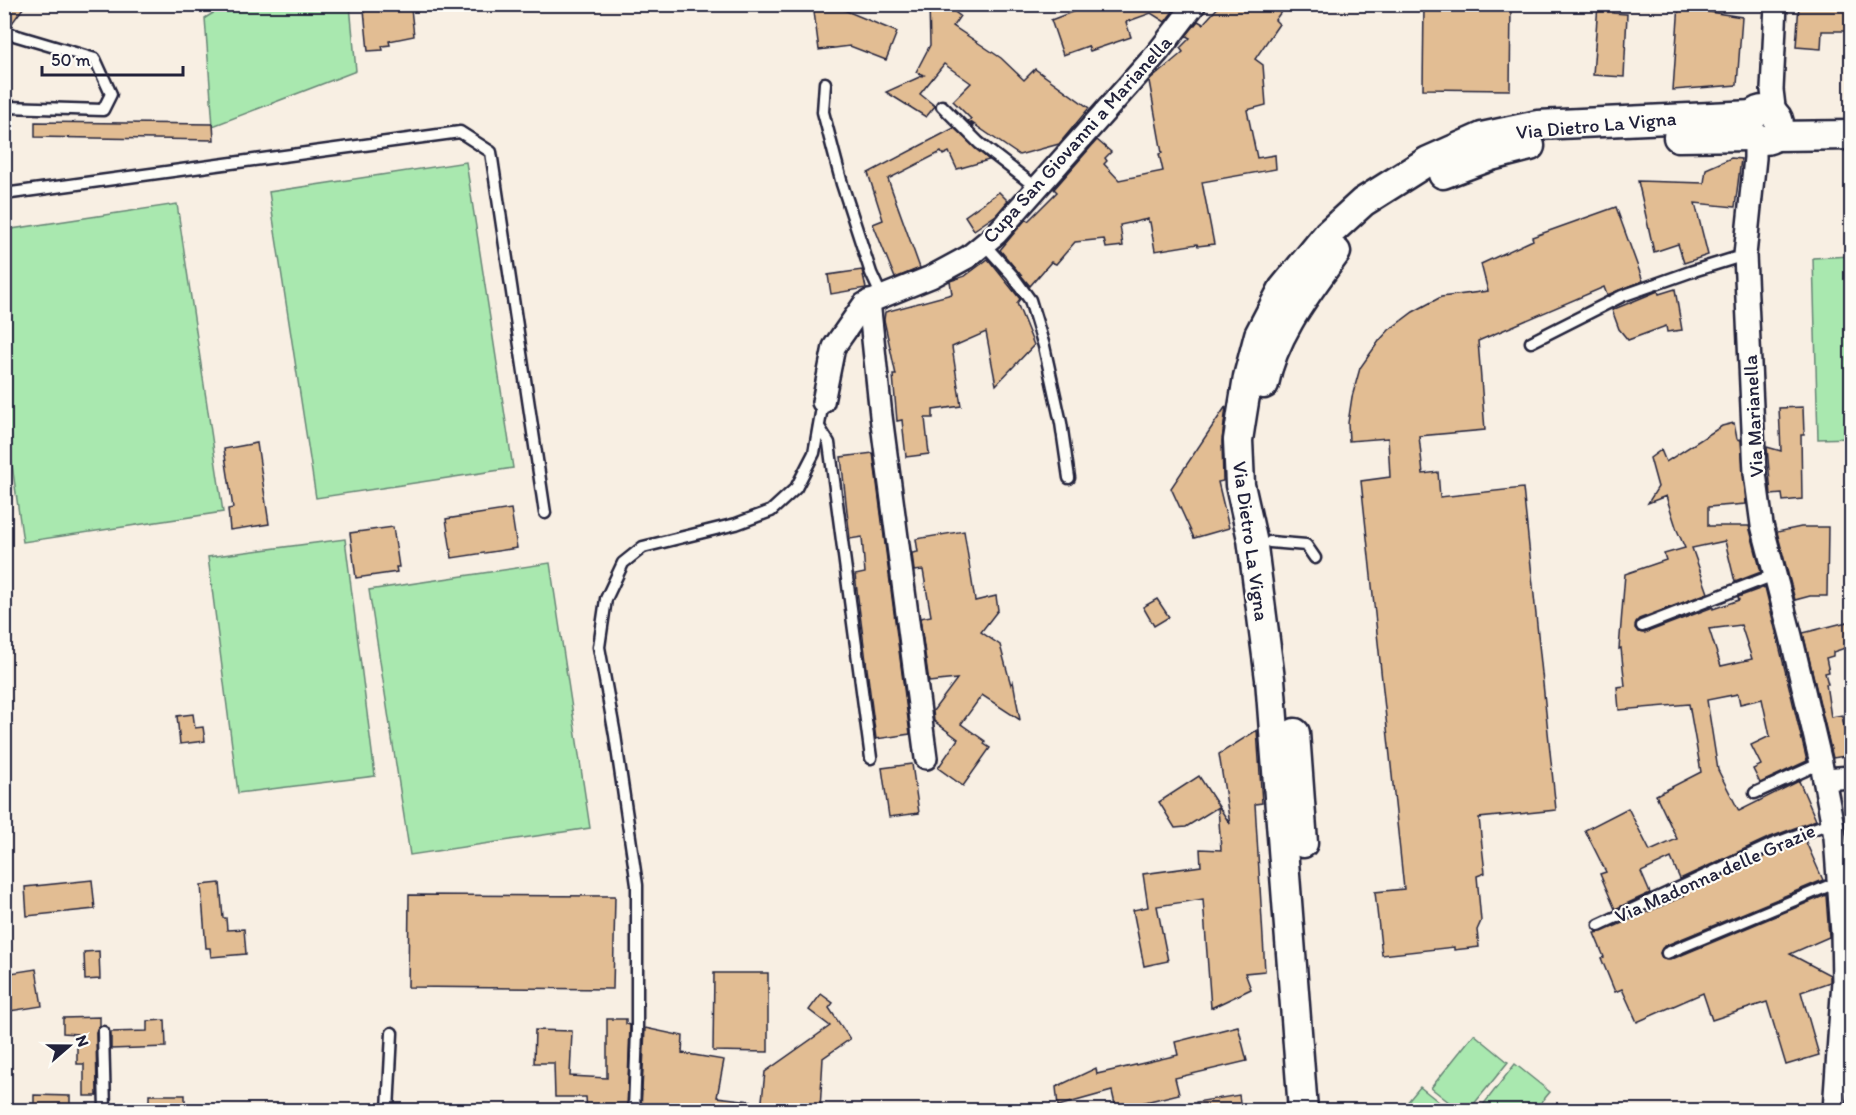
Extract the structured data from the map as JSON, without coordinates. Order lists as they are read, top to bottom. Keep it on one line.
{"streets":{"street":["Via Dietro La Vigna","Cupa San Giovanni a Marianella","Via Marianella","Via Madonna delle Grazie"]},"crossings":[["Via Dietro La Vigna","Via Marianella"],["Via Marianella","Via Madonna delle Grazie"]],"scale_bar":"50 m","north":"right"}
